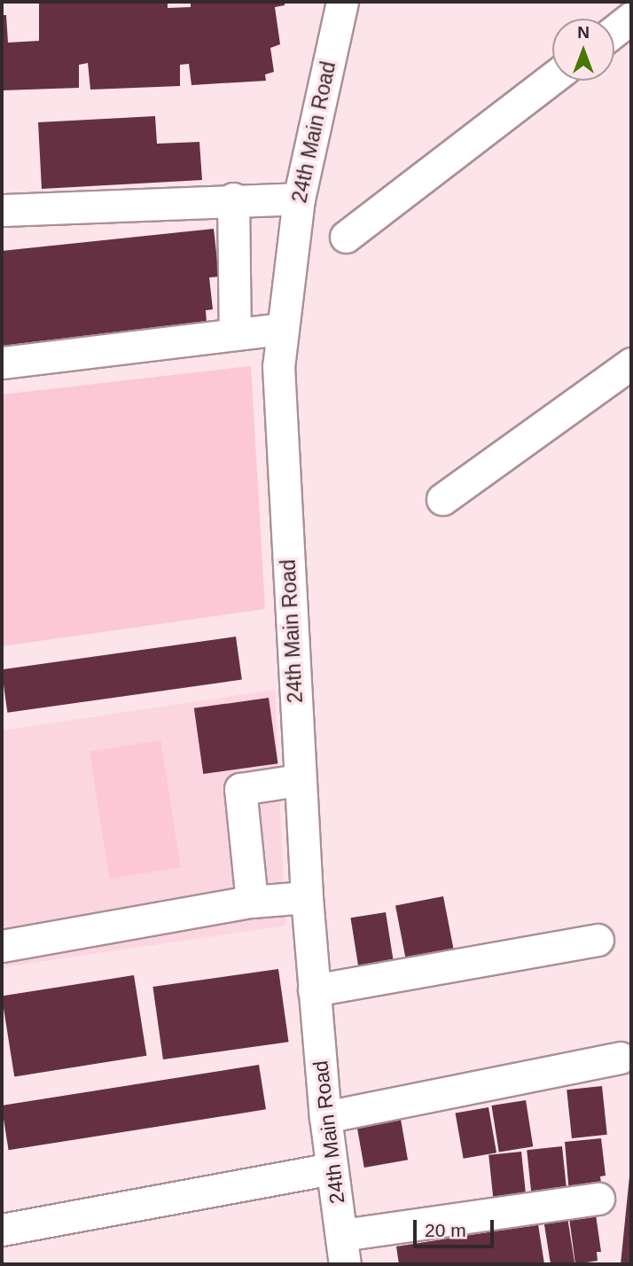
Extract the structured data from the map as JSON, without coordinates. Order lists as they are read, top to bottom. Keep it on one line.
{"streets":{"street":["24th Main Road"]},"scale_bar":"20 m","north":"top"}
